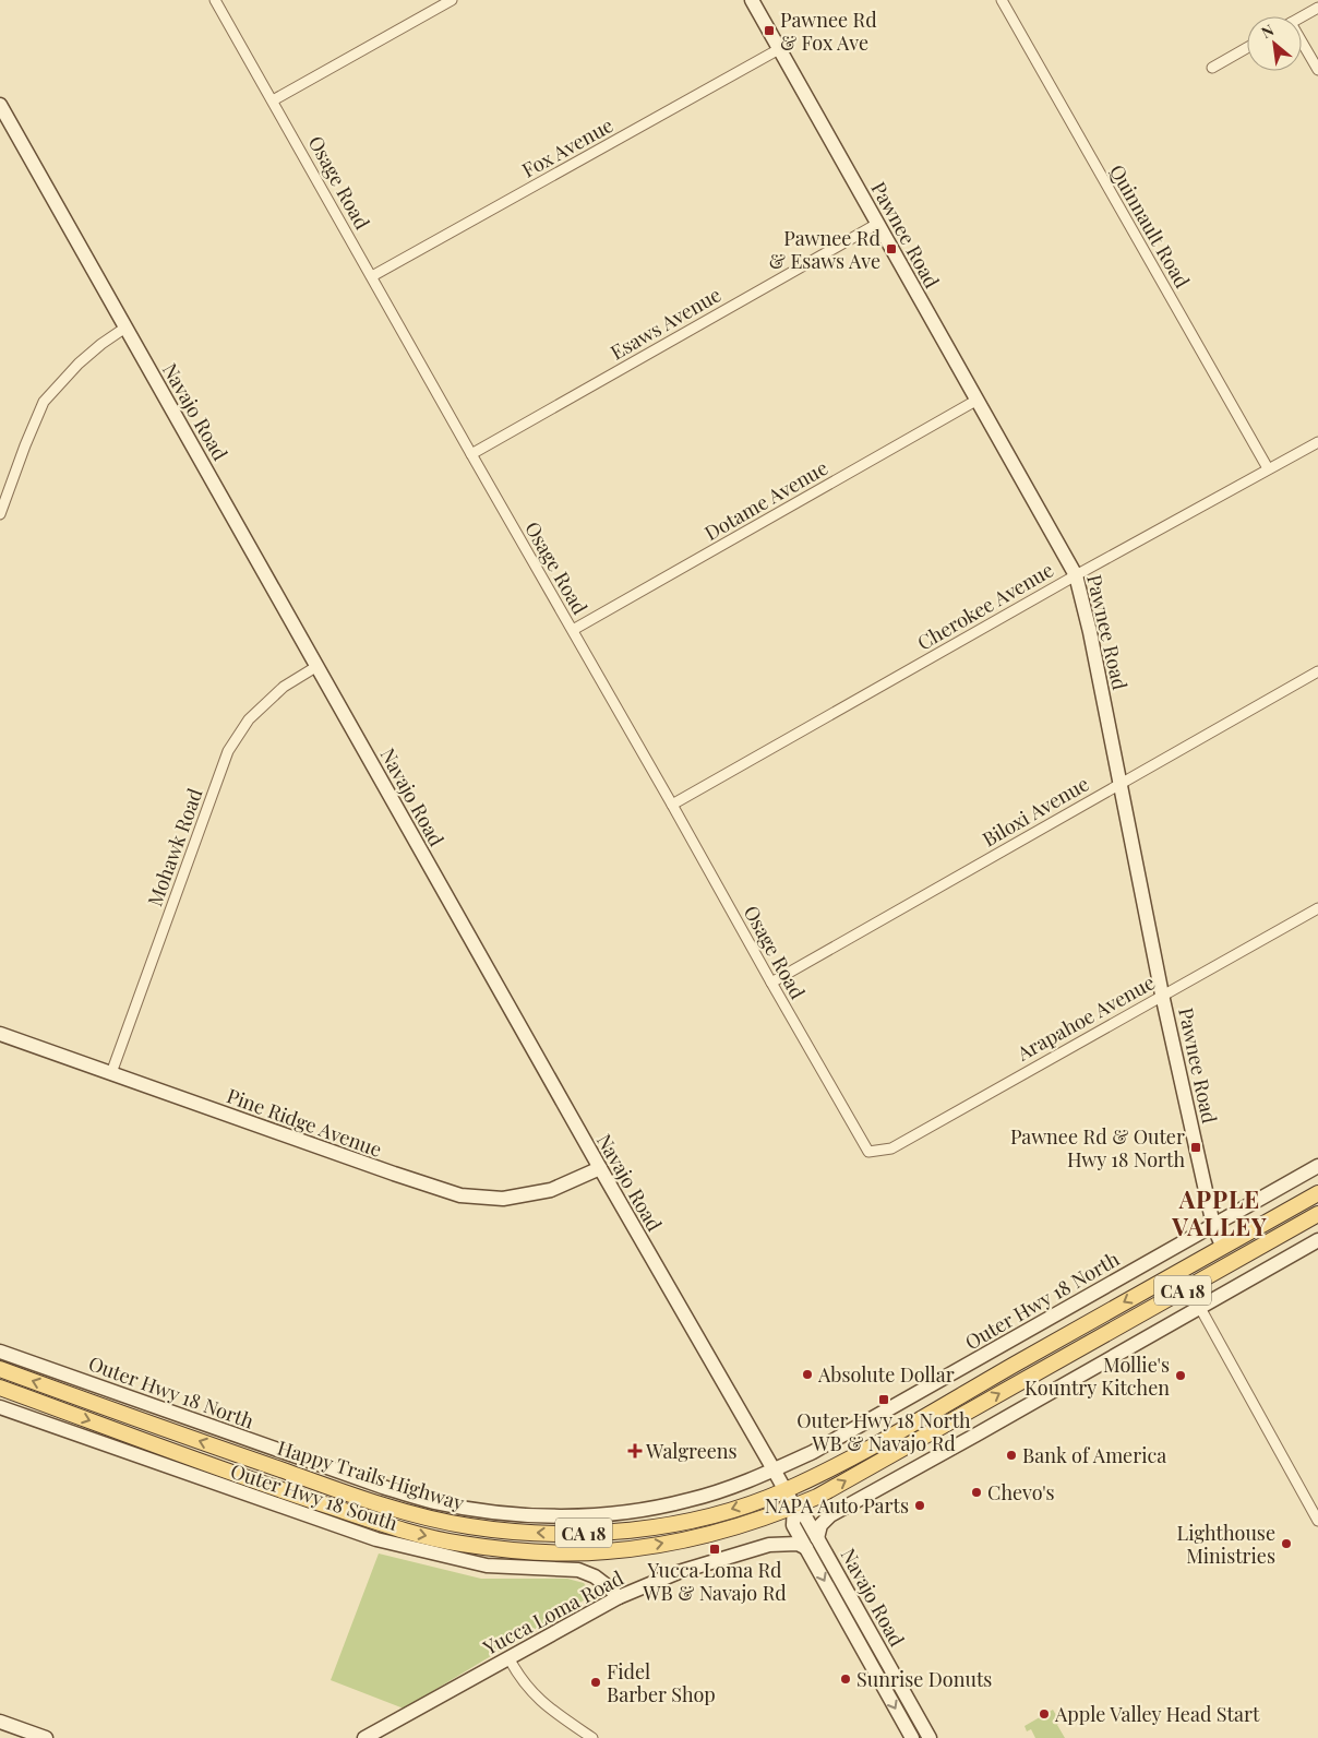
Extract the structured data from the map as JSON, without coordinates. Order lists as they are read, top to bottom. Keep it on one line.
{"streets":{"main road":["CA 18","Happy Trails Highway"],"street":["Fox Avenue","Osage Road","Quinnault Road","Pawnee Road","Esaws Avenue","Navajo Road","Dotame Avenue","Cherokee Avenue","Biloxi Avenue","Mohawk Road","Arapahoe Avenue","Pine Ridge Avenue","Outer Hwy 18 North","Outer Hwy 18 South","Yucca Loma Road"]},"crossings":[["Fox Avenue","Osage Road"],["Fox Avenue","Pawnee Road"],["Osage Road","Esaws Avenue"],["Osage Road","Dotame Avenue"],["Osage Road","Cherokee Avenue"],["Osage Road","Biloxi Avenue"],["Osage Road","Arapahoe Avenue"],["Quinnault Road","Cherokee Avenue"],["Pawnee Road","Esaws Avenue"],["Pawnee Road","Dotame Avenue"],["Pawnee Road","Cherokee Avenue"],["Pawnee Road","Biloxi Avenue"],["Pawnee Road","Arapahoe Avenue"],["Pawnee Road","Outer Hwy 18 North"],["Pawnee Road","Happy Trails Highway"],["Navajo Road","Mohawk Road"],["Navajo Road","Pine Ridge Avenue"],["Navajo Road","Outer Hwy 18 North"],["Navajo Road","Happy Trails Highway"],["Mohawk Road","Pine Ridge Avenue"],["Outer Hwy 18 South","Yucca Loma Road"]],"districts":["APPLE VALLEY"],"places":{"transit":["Pawnee Rd & Fox Ave","Pawnee Rd & Esaws Ave","Pawnee Rd & Outer Hwy 18 North","Outer Hwy 18 North WB & Navajo Rd","Yucca Loma Rd WB & Navajo Rd"],"other":["Absolute Dollar","Mollie's Kountry Kitchen","Bank of America","Chevo's","NAPA Auto Parts","Lighthouse Ministries","Sunrise Donuts","Fidel Barber Shop","Apple Valley Head Start"],"health":["Walgreens"]},"north":"top left"}
